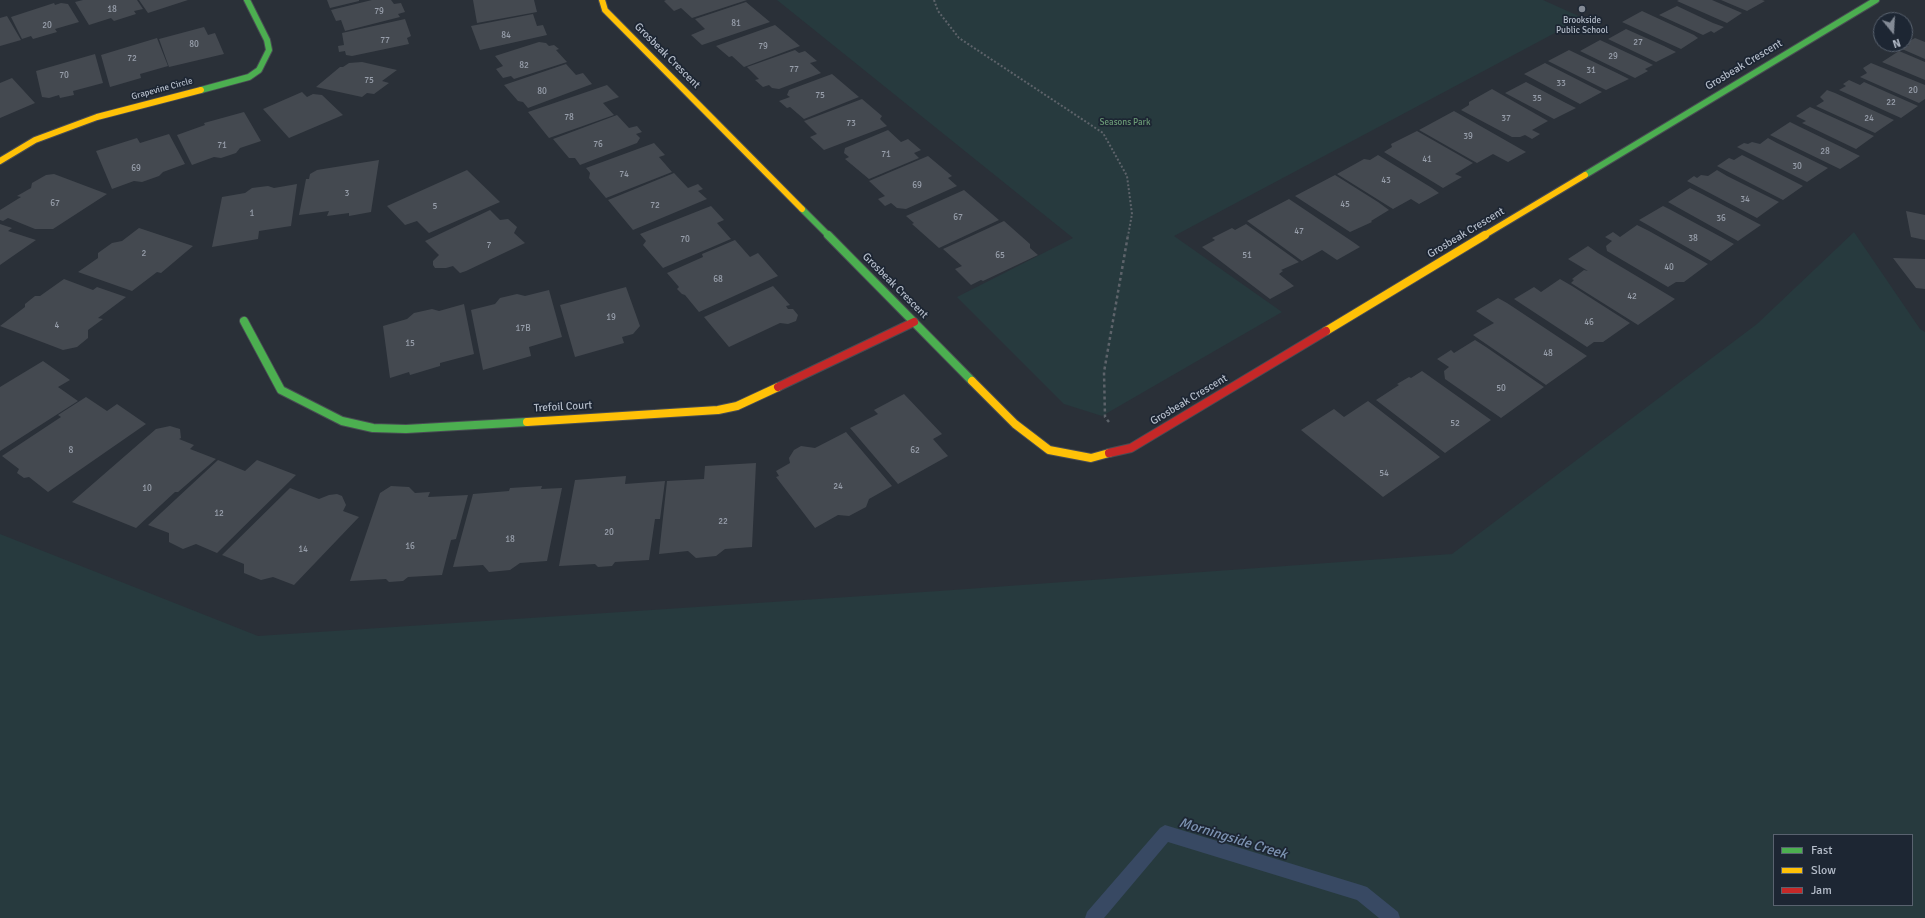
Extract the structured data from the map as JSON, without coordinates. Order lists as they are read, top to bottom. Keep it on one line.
{"streets":{"street":["Grosbeak Crescent","Grapevine Circle","Trefoil Court"]},"crossings":[["Grosbeak Crescent","Trefoil Court"]],"water":["Morningside Creek"],"parks":["Seasons Park"],"places":["Brookside Public School"],"house_numbers":["18","79","81","20","84","77","27","80","79","29","72","82","77","31","70","75","33","20","80","75","35","22","78","37","24","73","39","76","71","28","71","41","30","69","74","43","69","3","34","67","45","72","5","1","67","36","47","38","70","7","2","65","51","40","68","42","19","46","4","17B","15","48","50","52","8","62","54","24","10","12","22","20","18","16","14"],"legend":["Fast","Slow","Jam"],"north":"bottom"}
